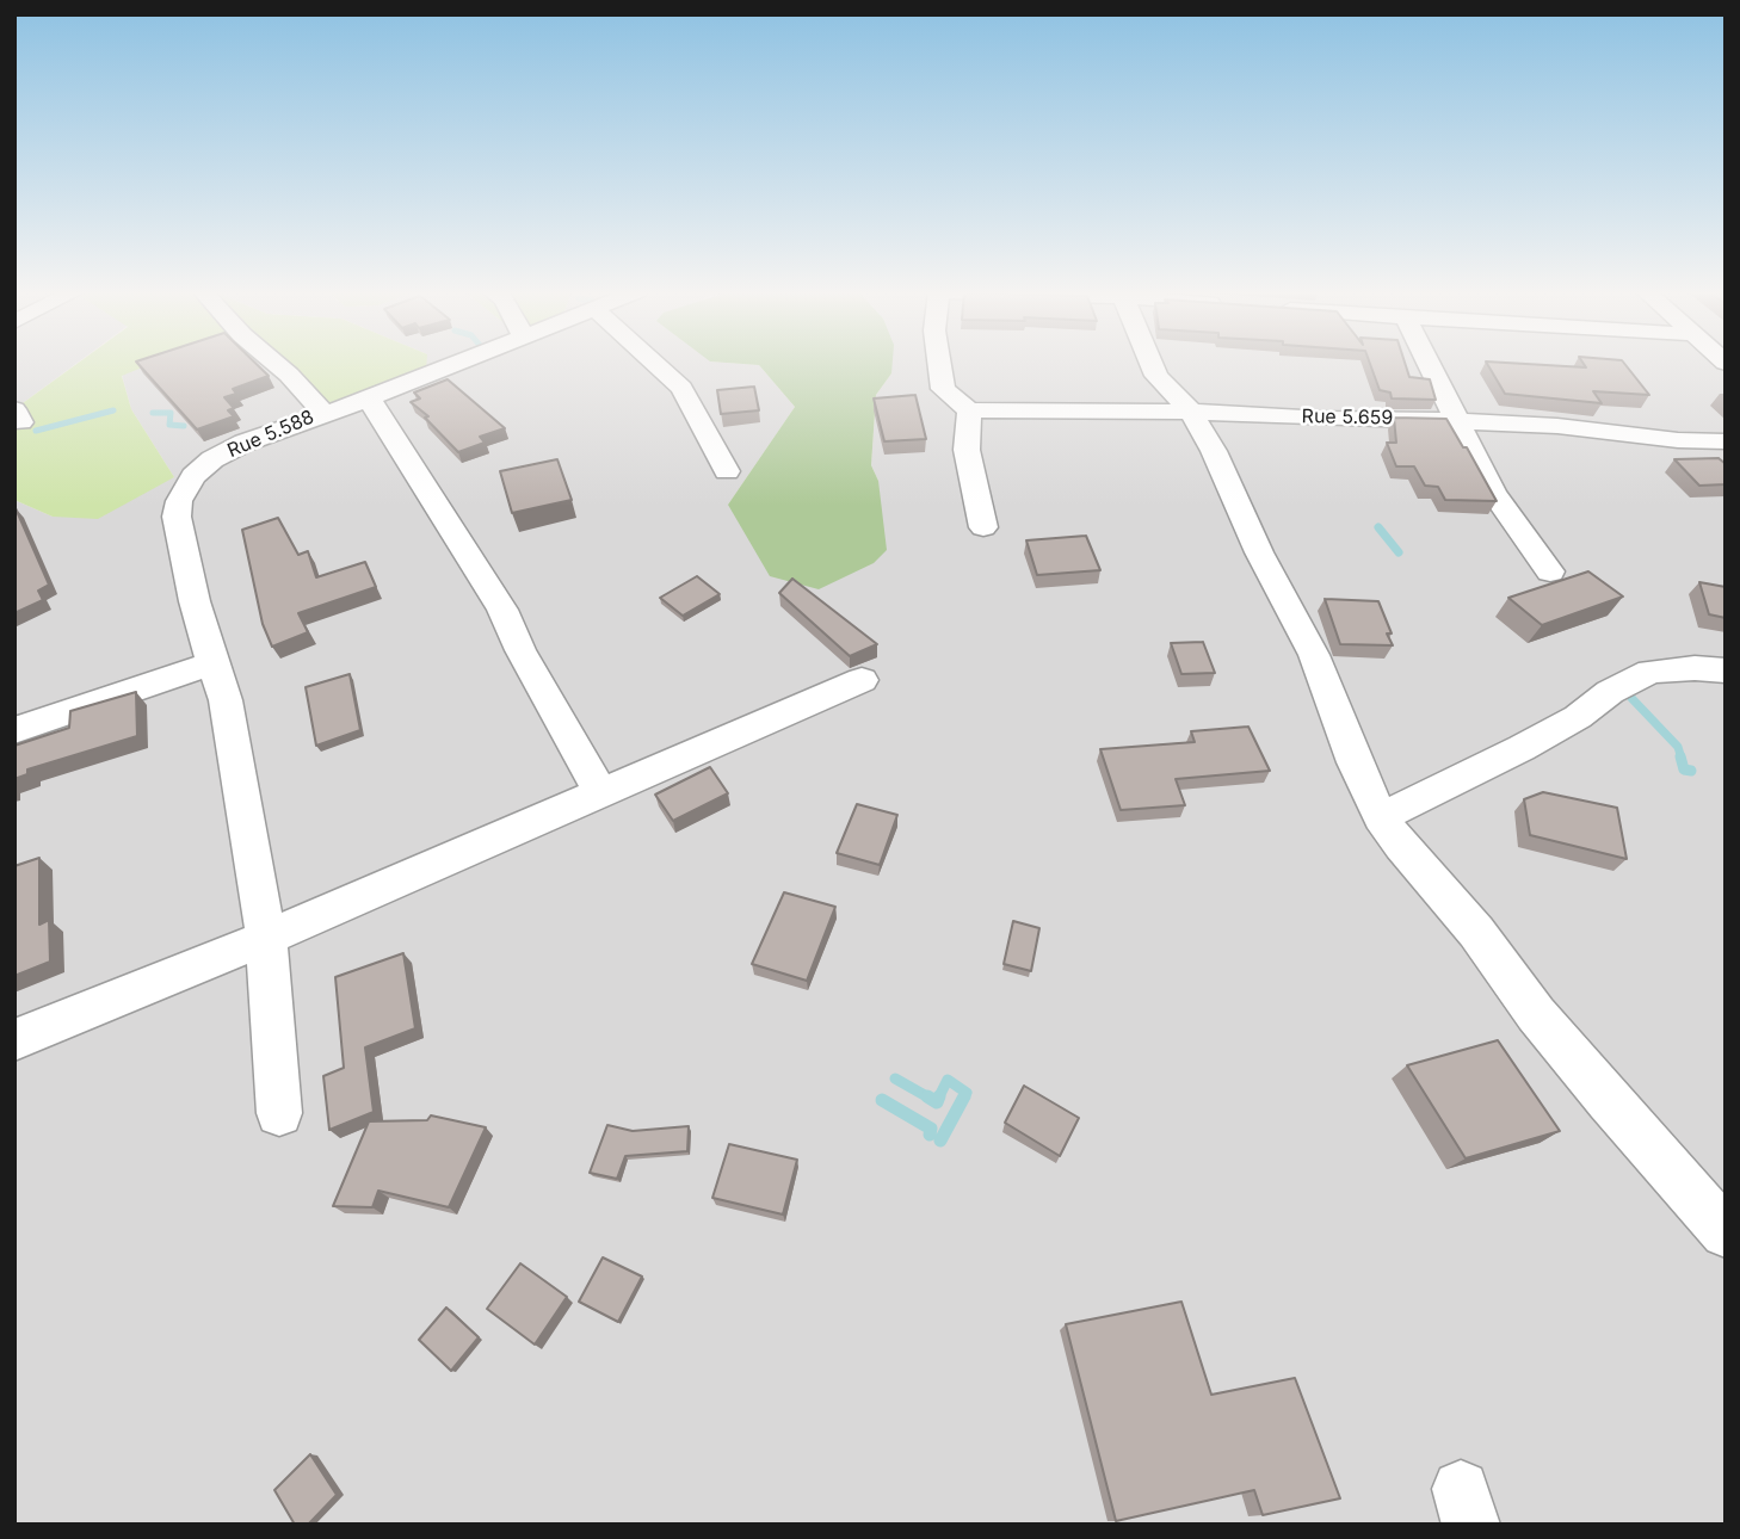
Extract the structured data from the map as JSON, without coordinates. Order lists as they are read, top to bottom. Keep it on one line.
{"streets":{"street":["Rue 5.659","Rue 5.588"]}}
